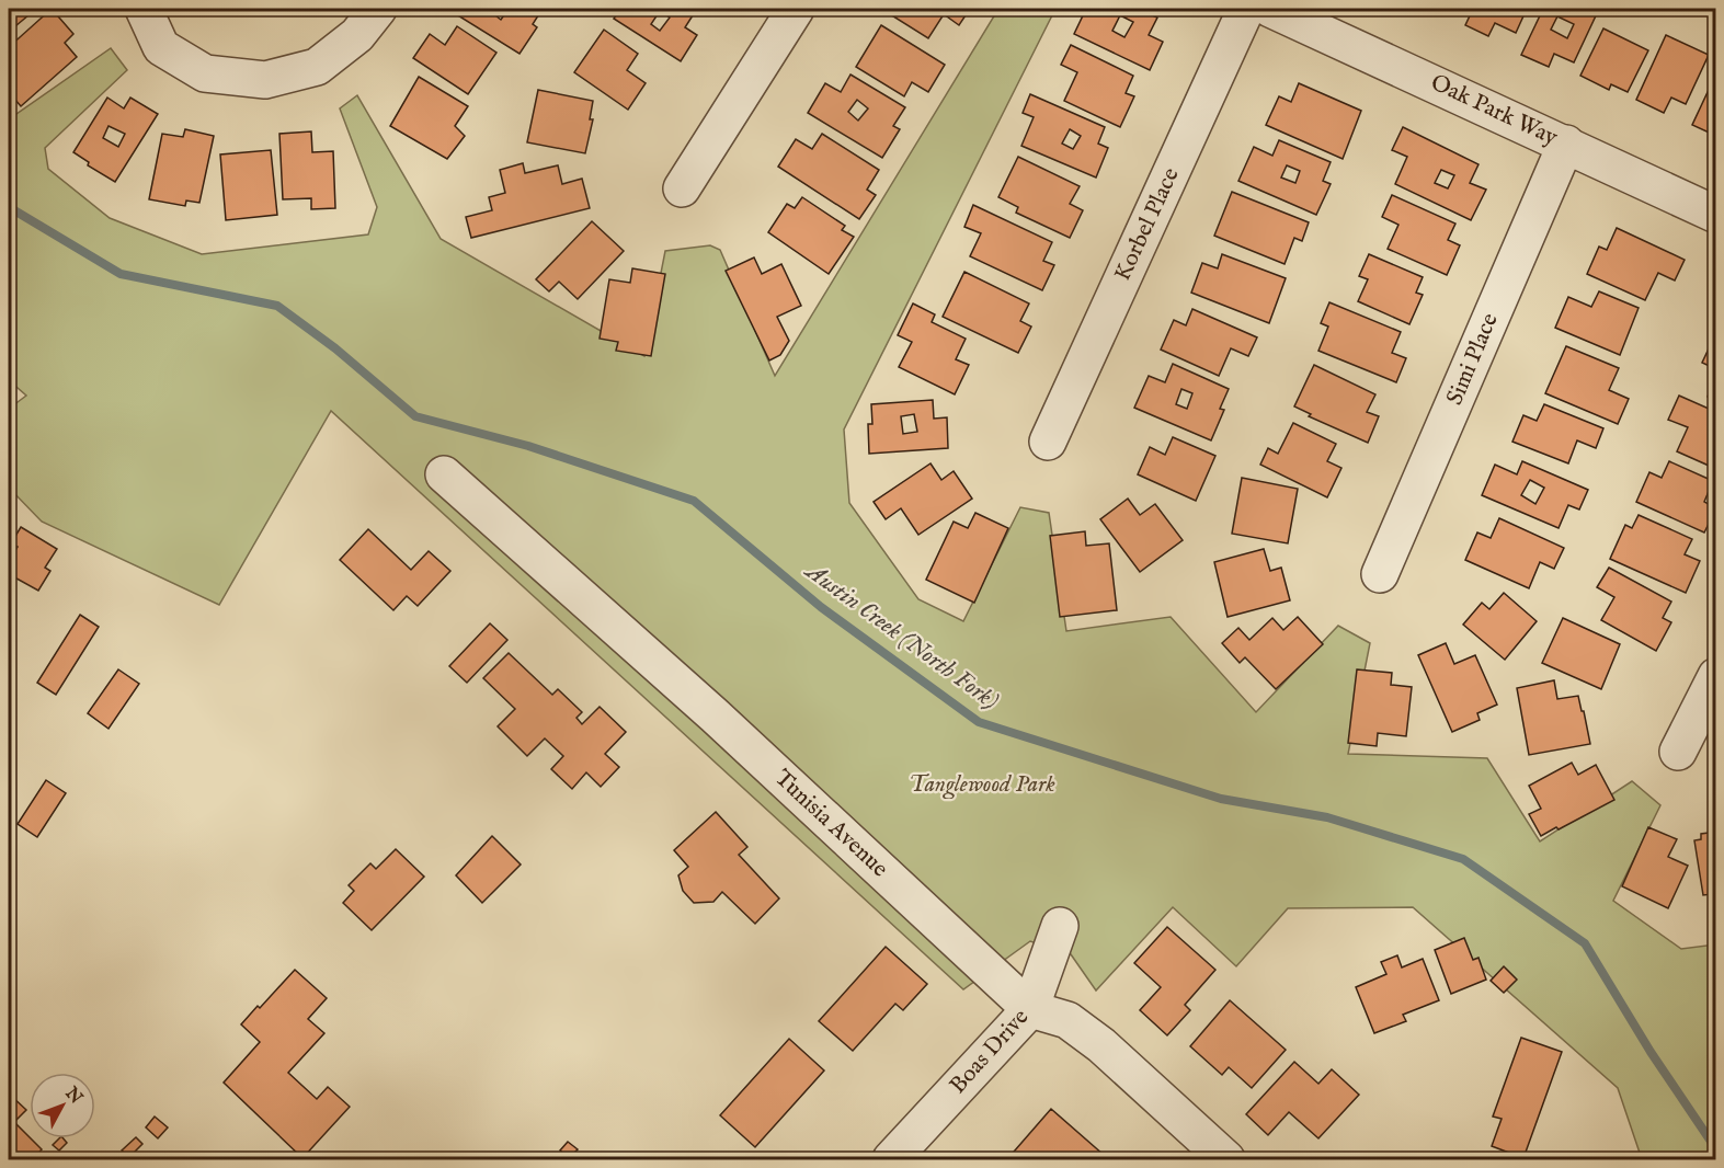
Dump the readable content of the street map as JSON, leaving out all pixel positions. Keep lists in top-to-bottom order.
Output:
{
  "streets": {
    "street": [
      "Oak Park Way",
      "Korbel Place",
      "Simi Place",
      "Tunisia Avenue",
      "Boas Drive"
    ]
  },
  "crossings": [
    ["Oak Park Way", "Simi Place"],
    ["Tunisia Avenue", "Boas Drive"]
  ],
  "water": ["Austin Creek (North Fork)"],
  "parks": ["Tanglewood Park"],
  "north": "top right"
}
